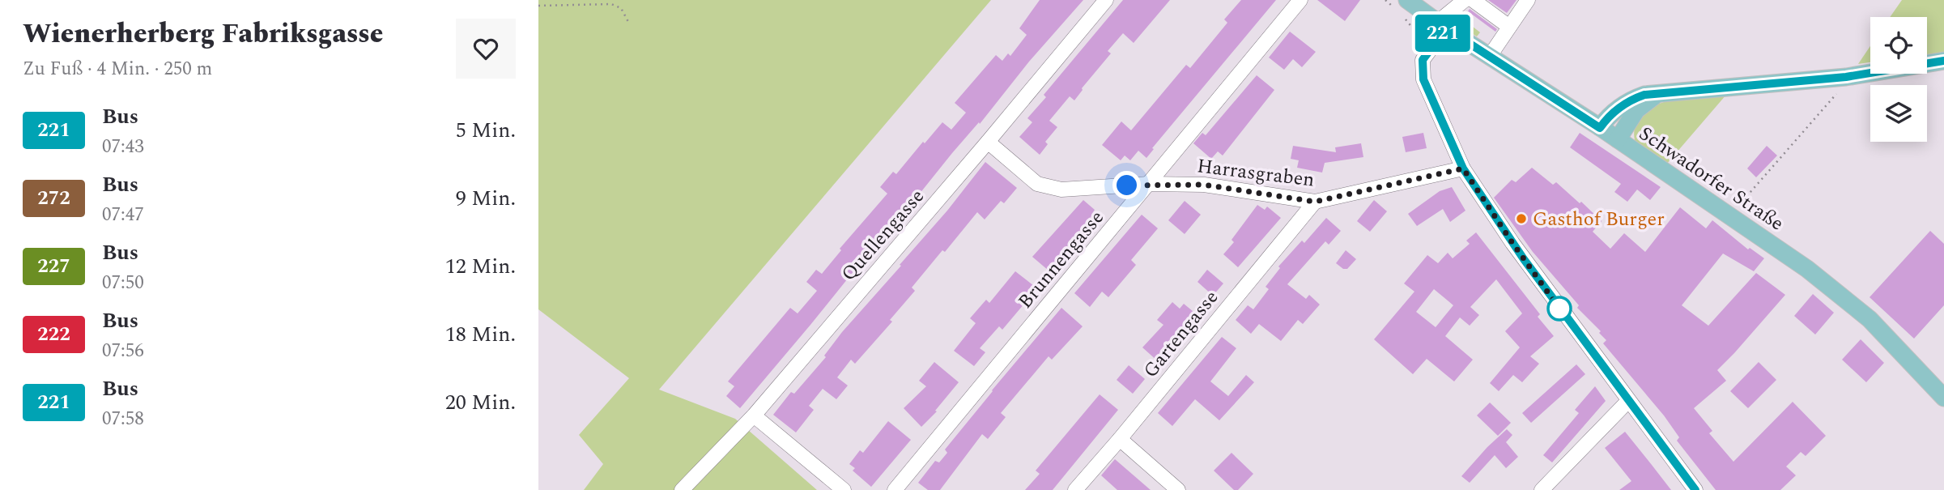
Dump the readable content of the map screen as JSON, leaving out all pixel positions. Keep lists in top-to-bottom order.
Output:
{
  "streets": {
    "main road": ["Schwadorfer Straße"],
    "street": [
      "Harrasgraben",
      "Quellengasse",
      "Brunnengasse",
      "Gartengasse"
    ]
  },
  "crossings": [
    ["Harrasgraben", "Quellengasse"],
    ["Harrasgraben", "Brunnengasse"],
    ["Harrasgraben", "Gartengasse"]
  ],
  "places": ["Gasthof Burger"],
  "lines": ["bus line 221"],
  "page": {
    "heading": ["Wienerherberg Fabriksgasse", "Zu Fuß · 4 Min. · 250 m"],
    "on_map": "221",
    "list": [
      {
        "mark": "221",
        "name": "Bus",
        "note": "07:43",
        "value": "5 Min."
      },
      {
        "mark": "272",
        "name": "Bus",
        "note": "07:47",
        "value": "9 Min."
      },
      {
        "mark": "227",
        "name": "Bus",
        "note": "07:50",
        "value": "12 Min."
      },
      {
        "mark": "222",
        "name": "Bus",
        "note": "07:56",
        "value": "18 Min."
      },
      {
        "mark": "221",
        "name": "Bus",
        "note": "07:58",
        "value": "20 Min."
      }
    ]
  }
}
